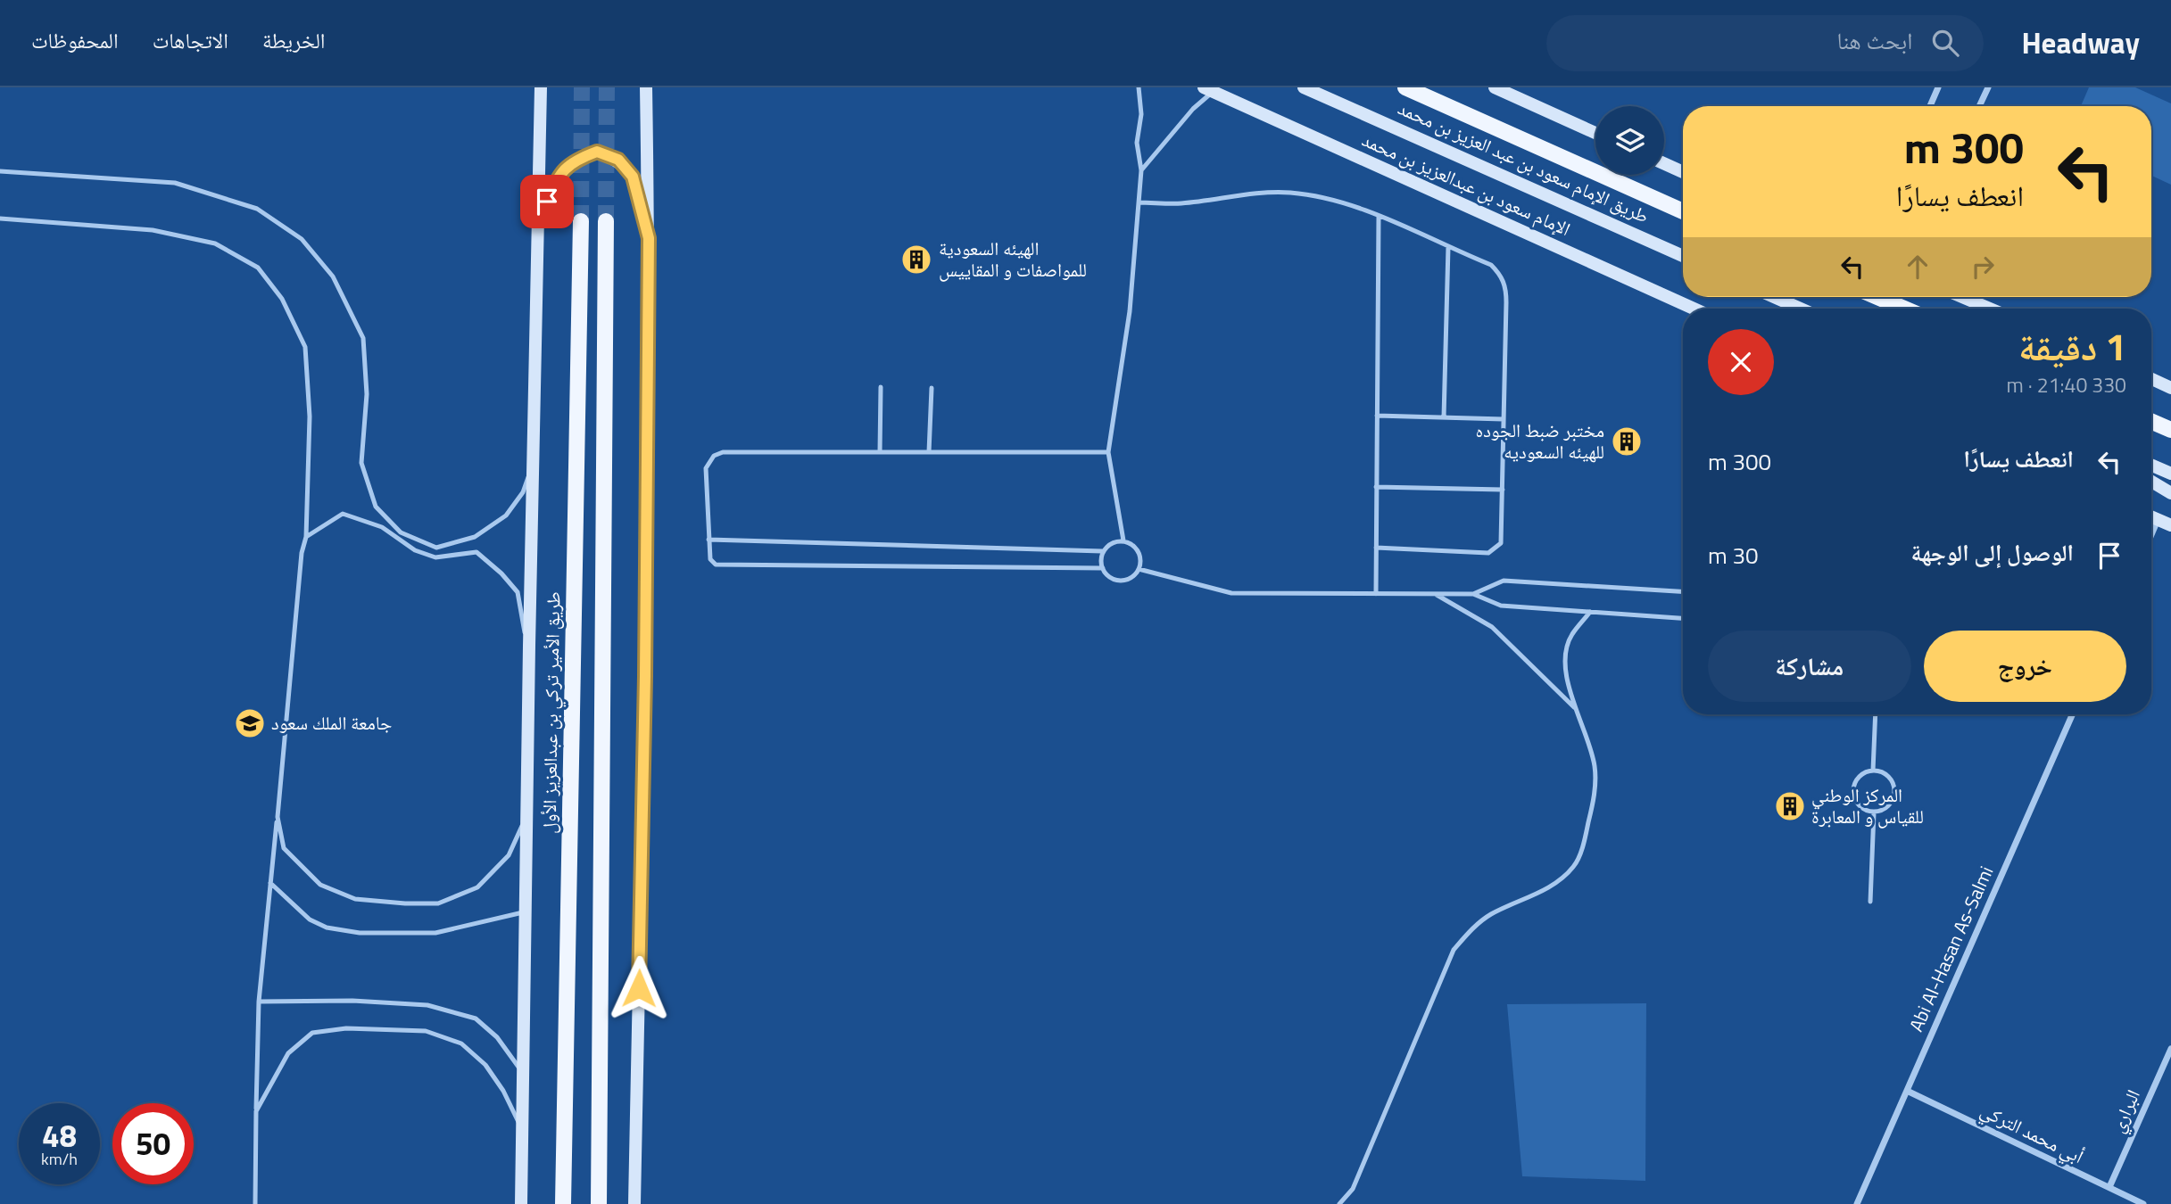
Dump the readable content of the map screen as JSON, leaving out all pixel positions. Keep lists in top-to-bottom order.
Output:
{
  "streets": {
    "main road": ["طريق الإمام سعود بن عبد العزيز بن محمد", "الإمام سعود بن عبدالعزيز بن محمد", "طريق الأمير تركي بن عبدالعزيز الأول"],
    "street": ["Abi Al-Hasan As-Salmi", "البراري", "أبي محمد التركي"]
  },
  "crossings": [
    ["Abi Al-Hasan As-Salmi", "أبي محمد التركي"],
    ["البراري", "أبي محمد التركي"]
  ],
  "places": {
    "building": ["الهيئه السعودية للمواصفات و المقاييس", "مختبر ضبط الجوده للهيئه السعوديه", "المركز الوطني للقياس و المعابرة"],
    "school or university": ["جامعة الملك سعود"]
  },
  "page": {
    "header": "Headway",
    "search": "ابحث هنا",
    "nav": ["الخريطة", "الاتجاهات", "المحفوظات"],
    "turn": ["300 m", "انعطف يسارًا"],
    "heading": ["1 دقيقة", "330 m · 21:40"],
    "list": [
      {
        "name": "انعطف يسارًا",
        "value": "300 m"
      },
      {
        "name": "الوصول إلى الوجهة",
        "value": "30 m"
      }
    ],
    "buttons": ["خروج", "مشاركة"],
    "speed": "48 km/h",
    "limit": "50"
  }
}
